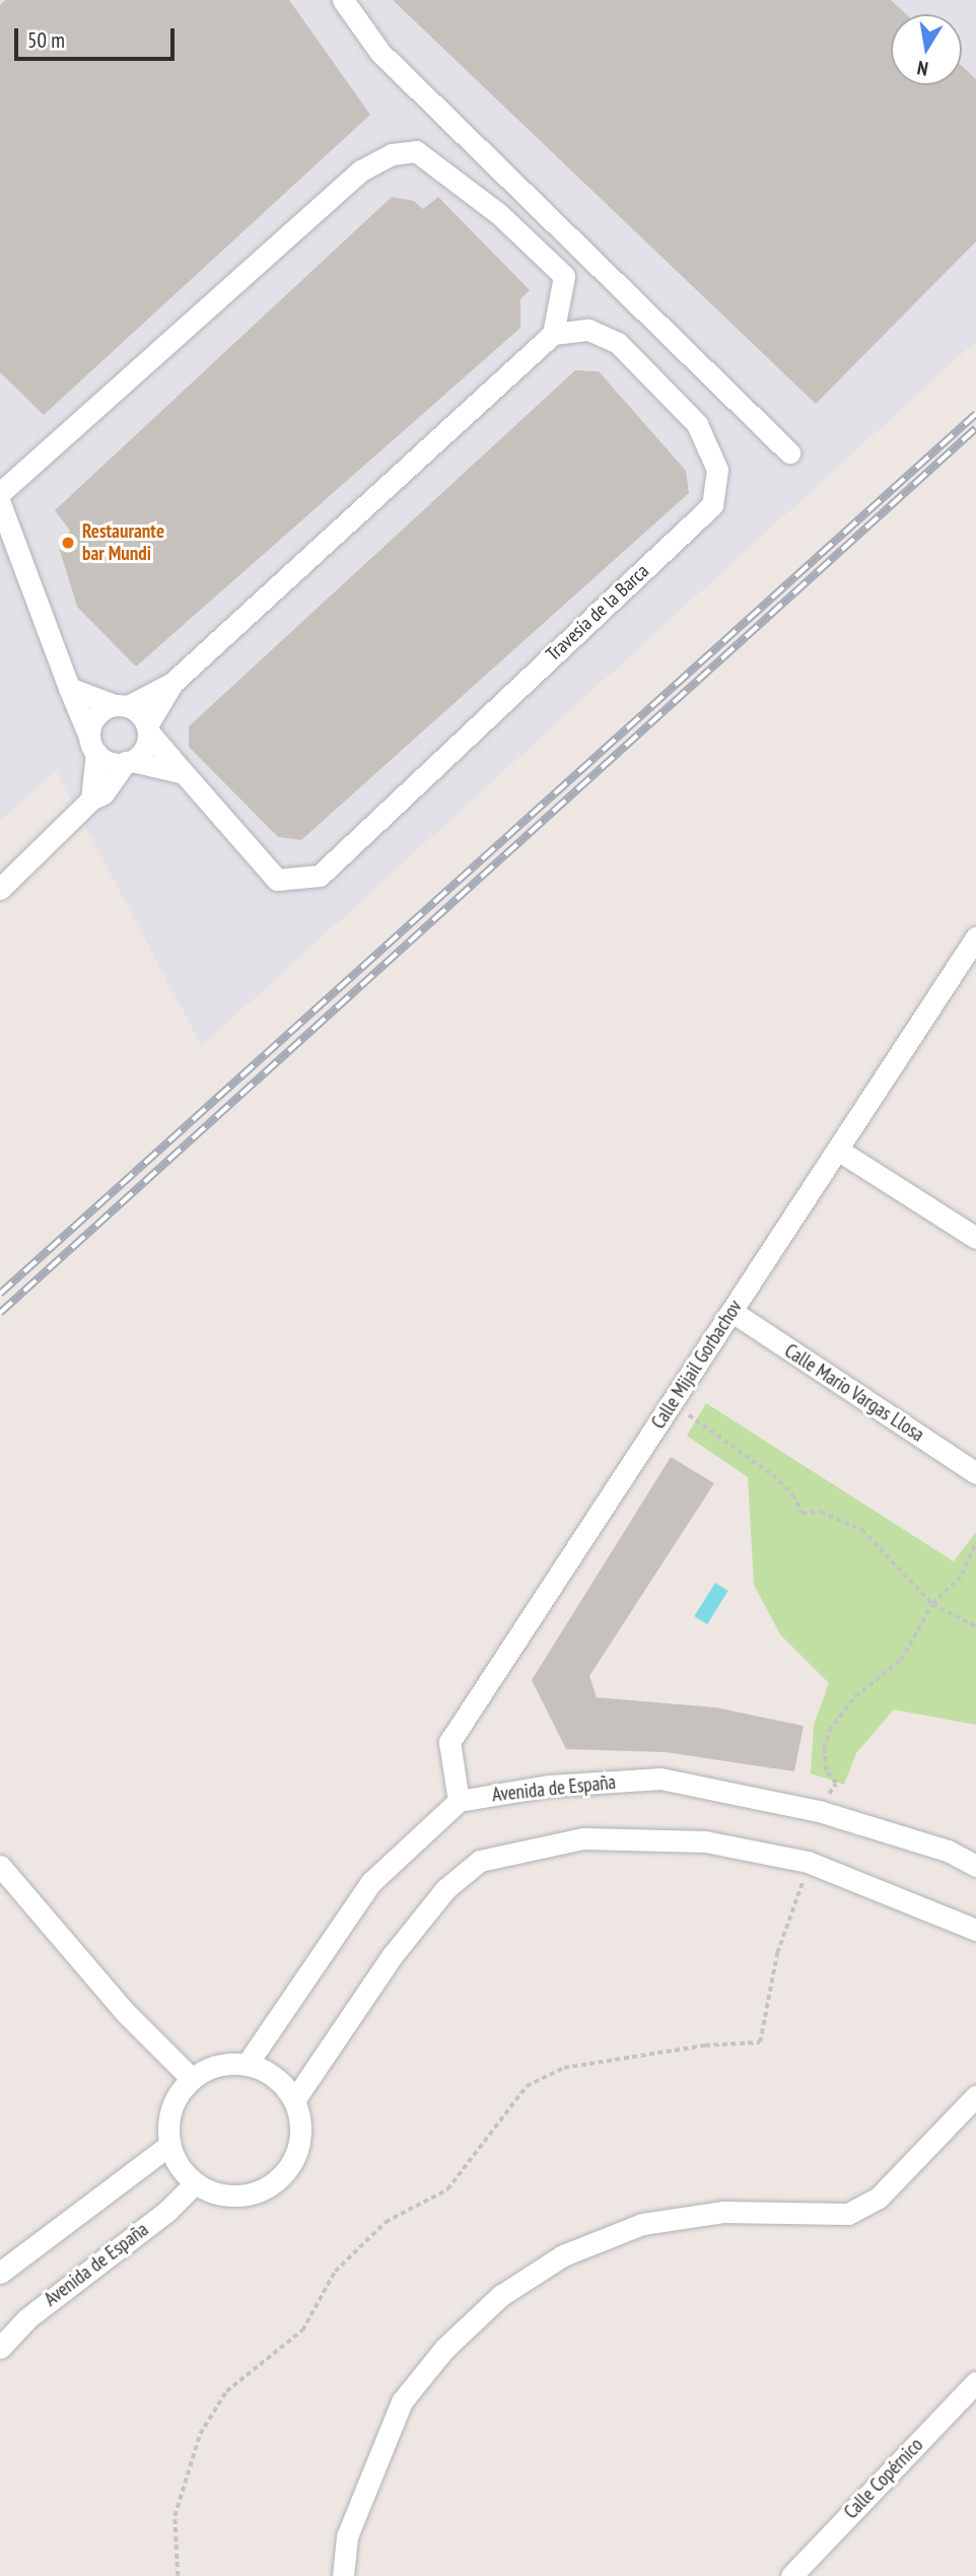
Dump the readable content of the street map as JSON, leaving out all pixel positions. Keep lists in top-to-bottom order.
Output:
{
  "streets": {
    "street": [
      "Travesía de la Barca",
      "Calle Mijail Gorbachov",
      "Calle Mario Vargas Llosa",
      "Avenida de España",
      "Calle Copérnico"
    ]
  },
  "crossings": [
    ["Calle Mijail Gorbachov", "Calle Mario Vargas Llosa"],
    ["Calle Mijail Gorbachov", "Avenida de España"]
  ],
  "places": ["Restaurante bar Mundi"],
  "scale_bar": "50 m",
  "north": "bottom"
}
